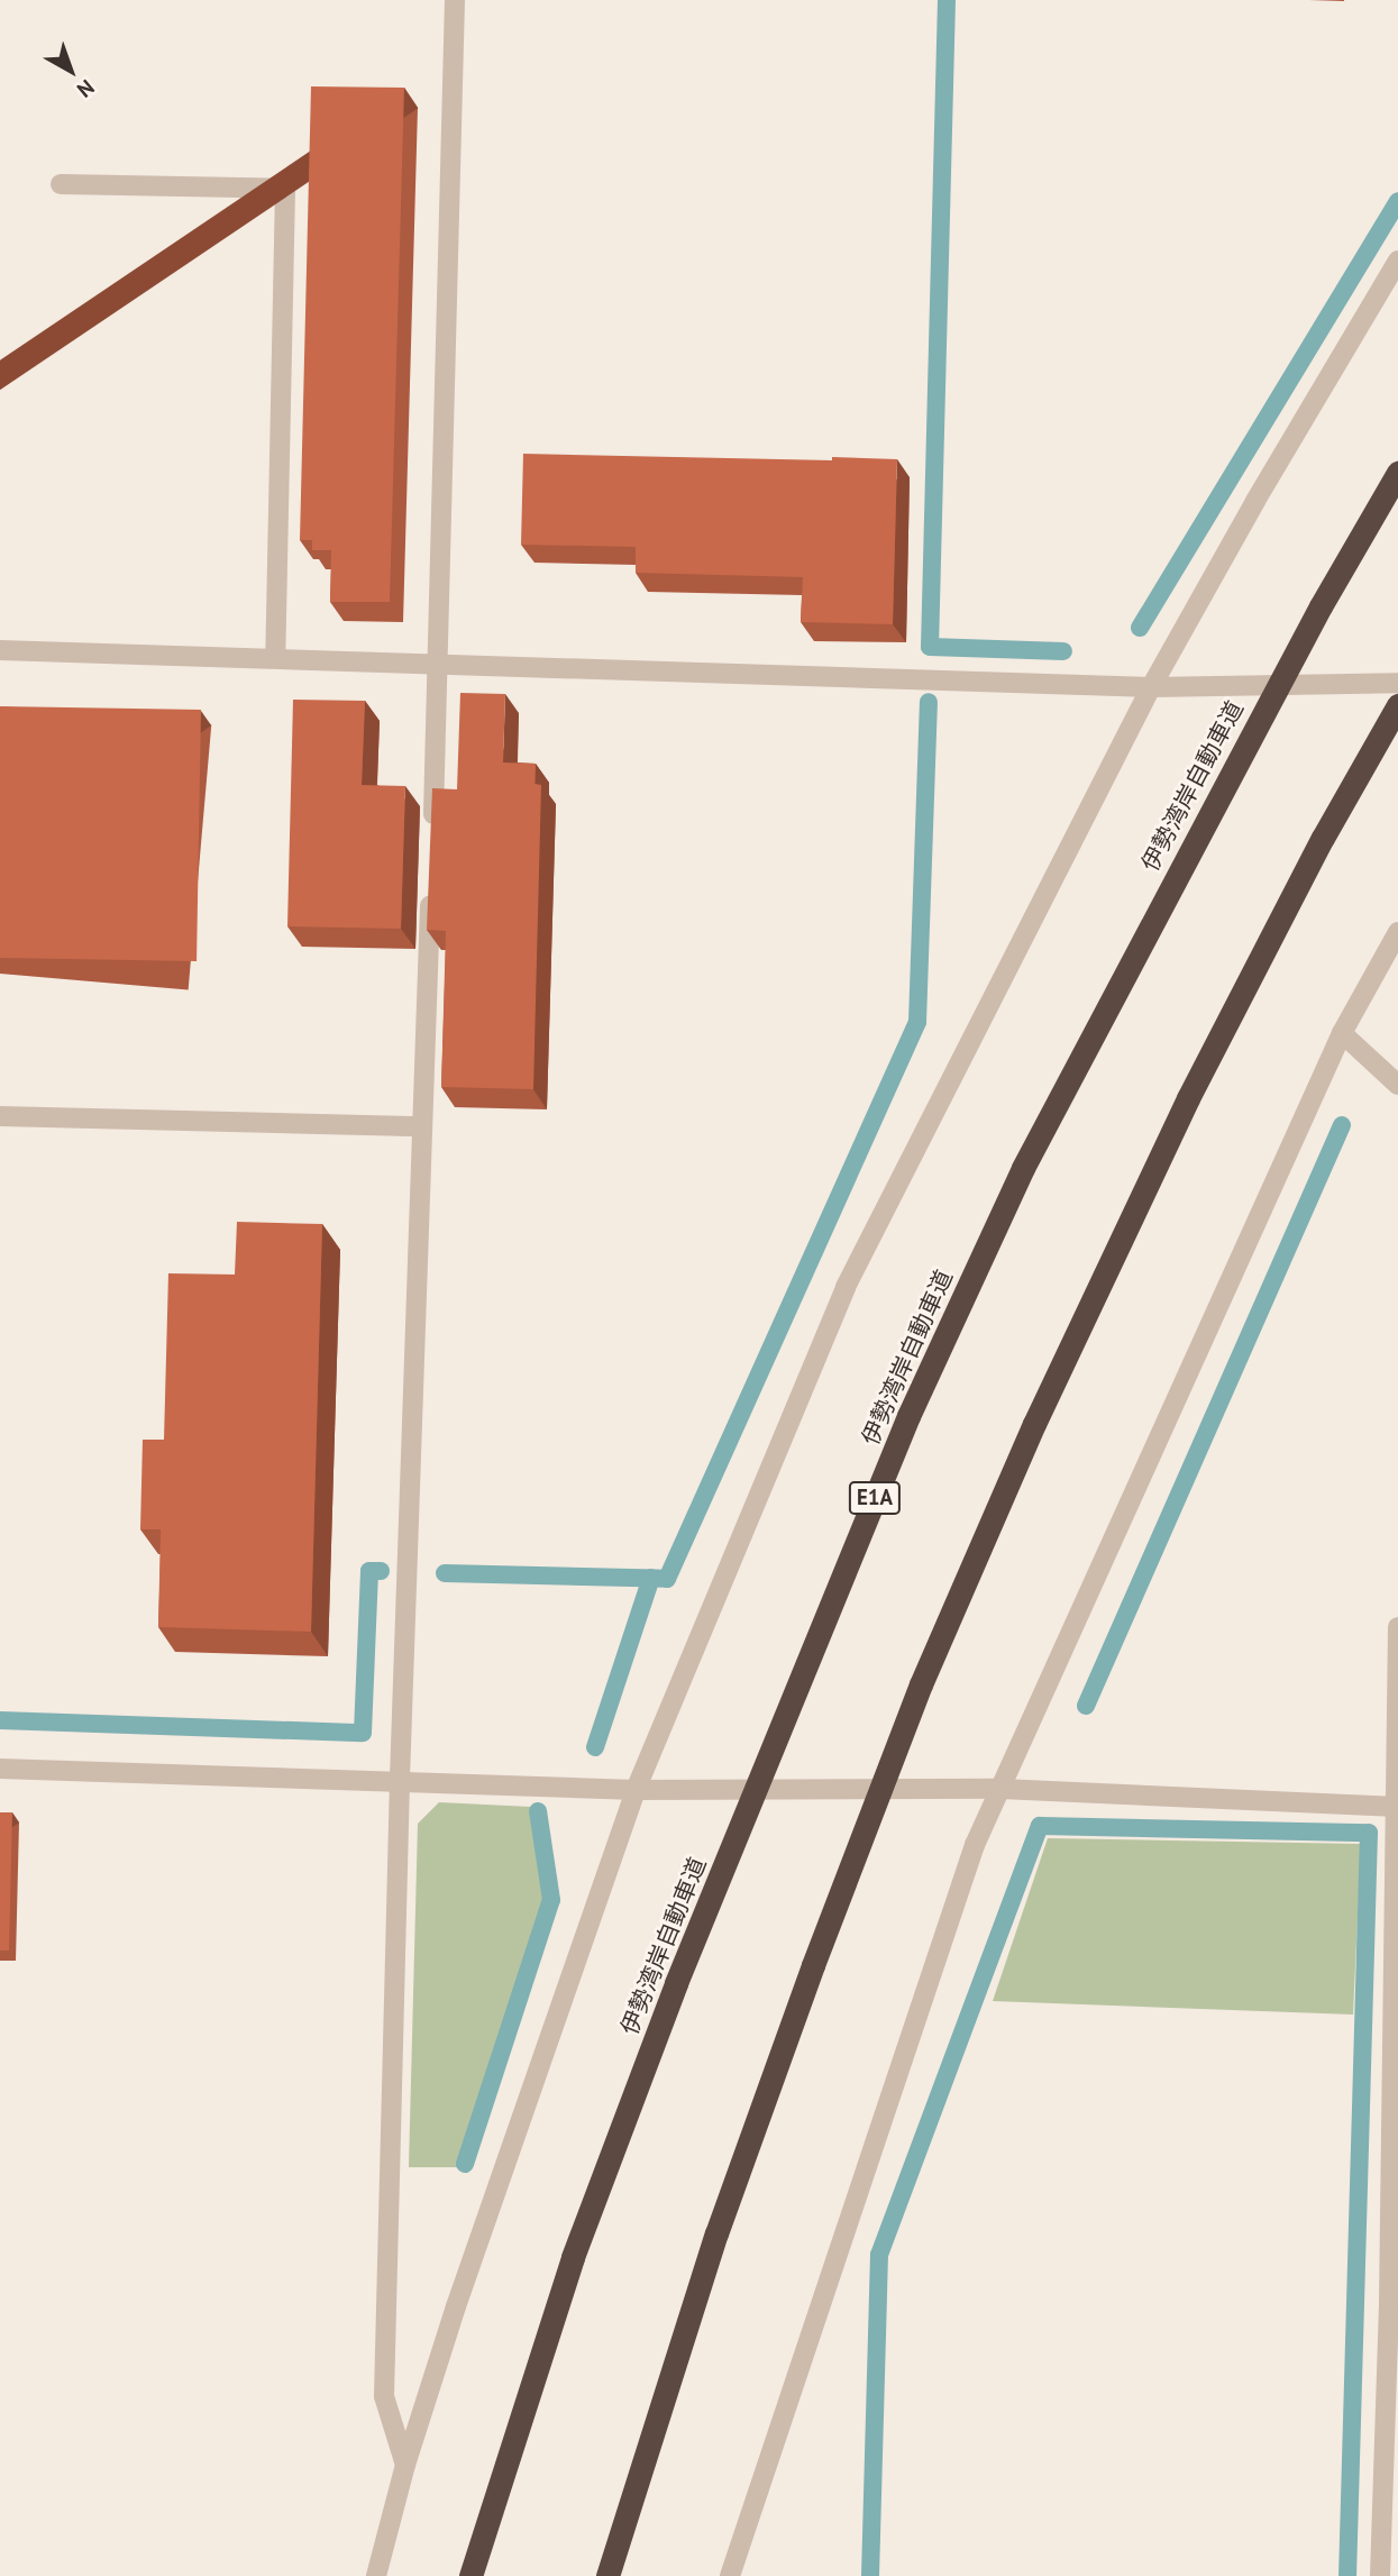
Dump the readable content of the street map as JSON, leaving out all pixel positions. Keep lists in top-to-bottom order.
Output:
{
  "streets": {
    "highway": ["伊勢湾岸自動車道", "E1A"]
  },
  "north": "bottom right"
}
